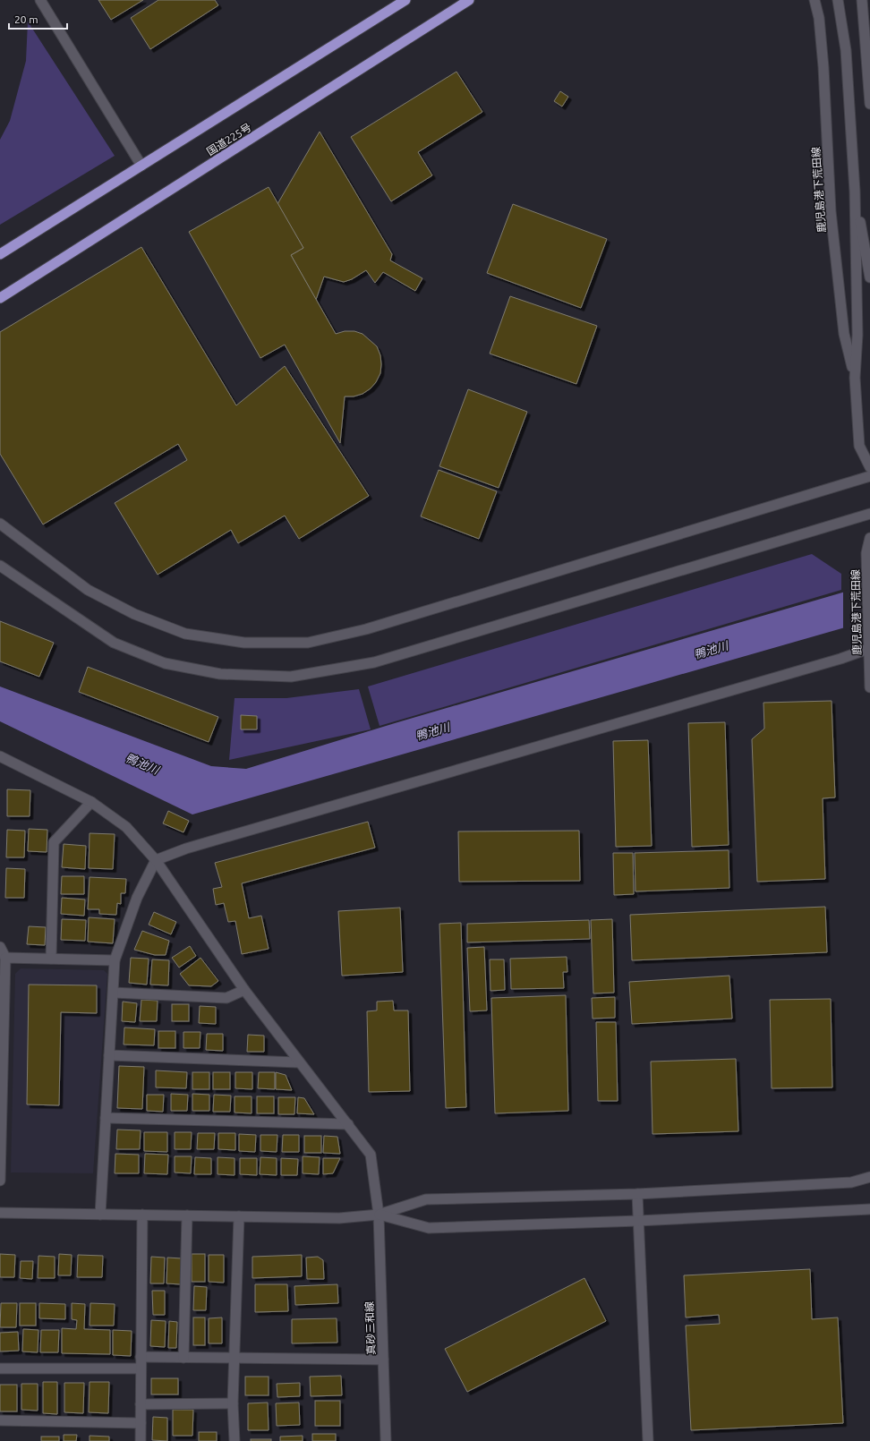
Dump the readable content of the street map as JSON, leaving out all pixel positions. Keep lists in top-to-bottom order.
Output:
{
  "streets": {
    "highway": ["国道225号"],
    "street": ["鹿児島港下荒田線", "真砂三和線"]
  },
  "water": ["鴨池川"],
  "scale_bar": "20 m"
}
